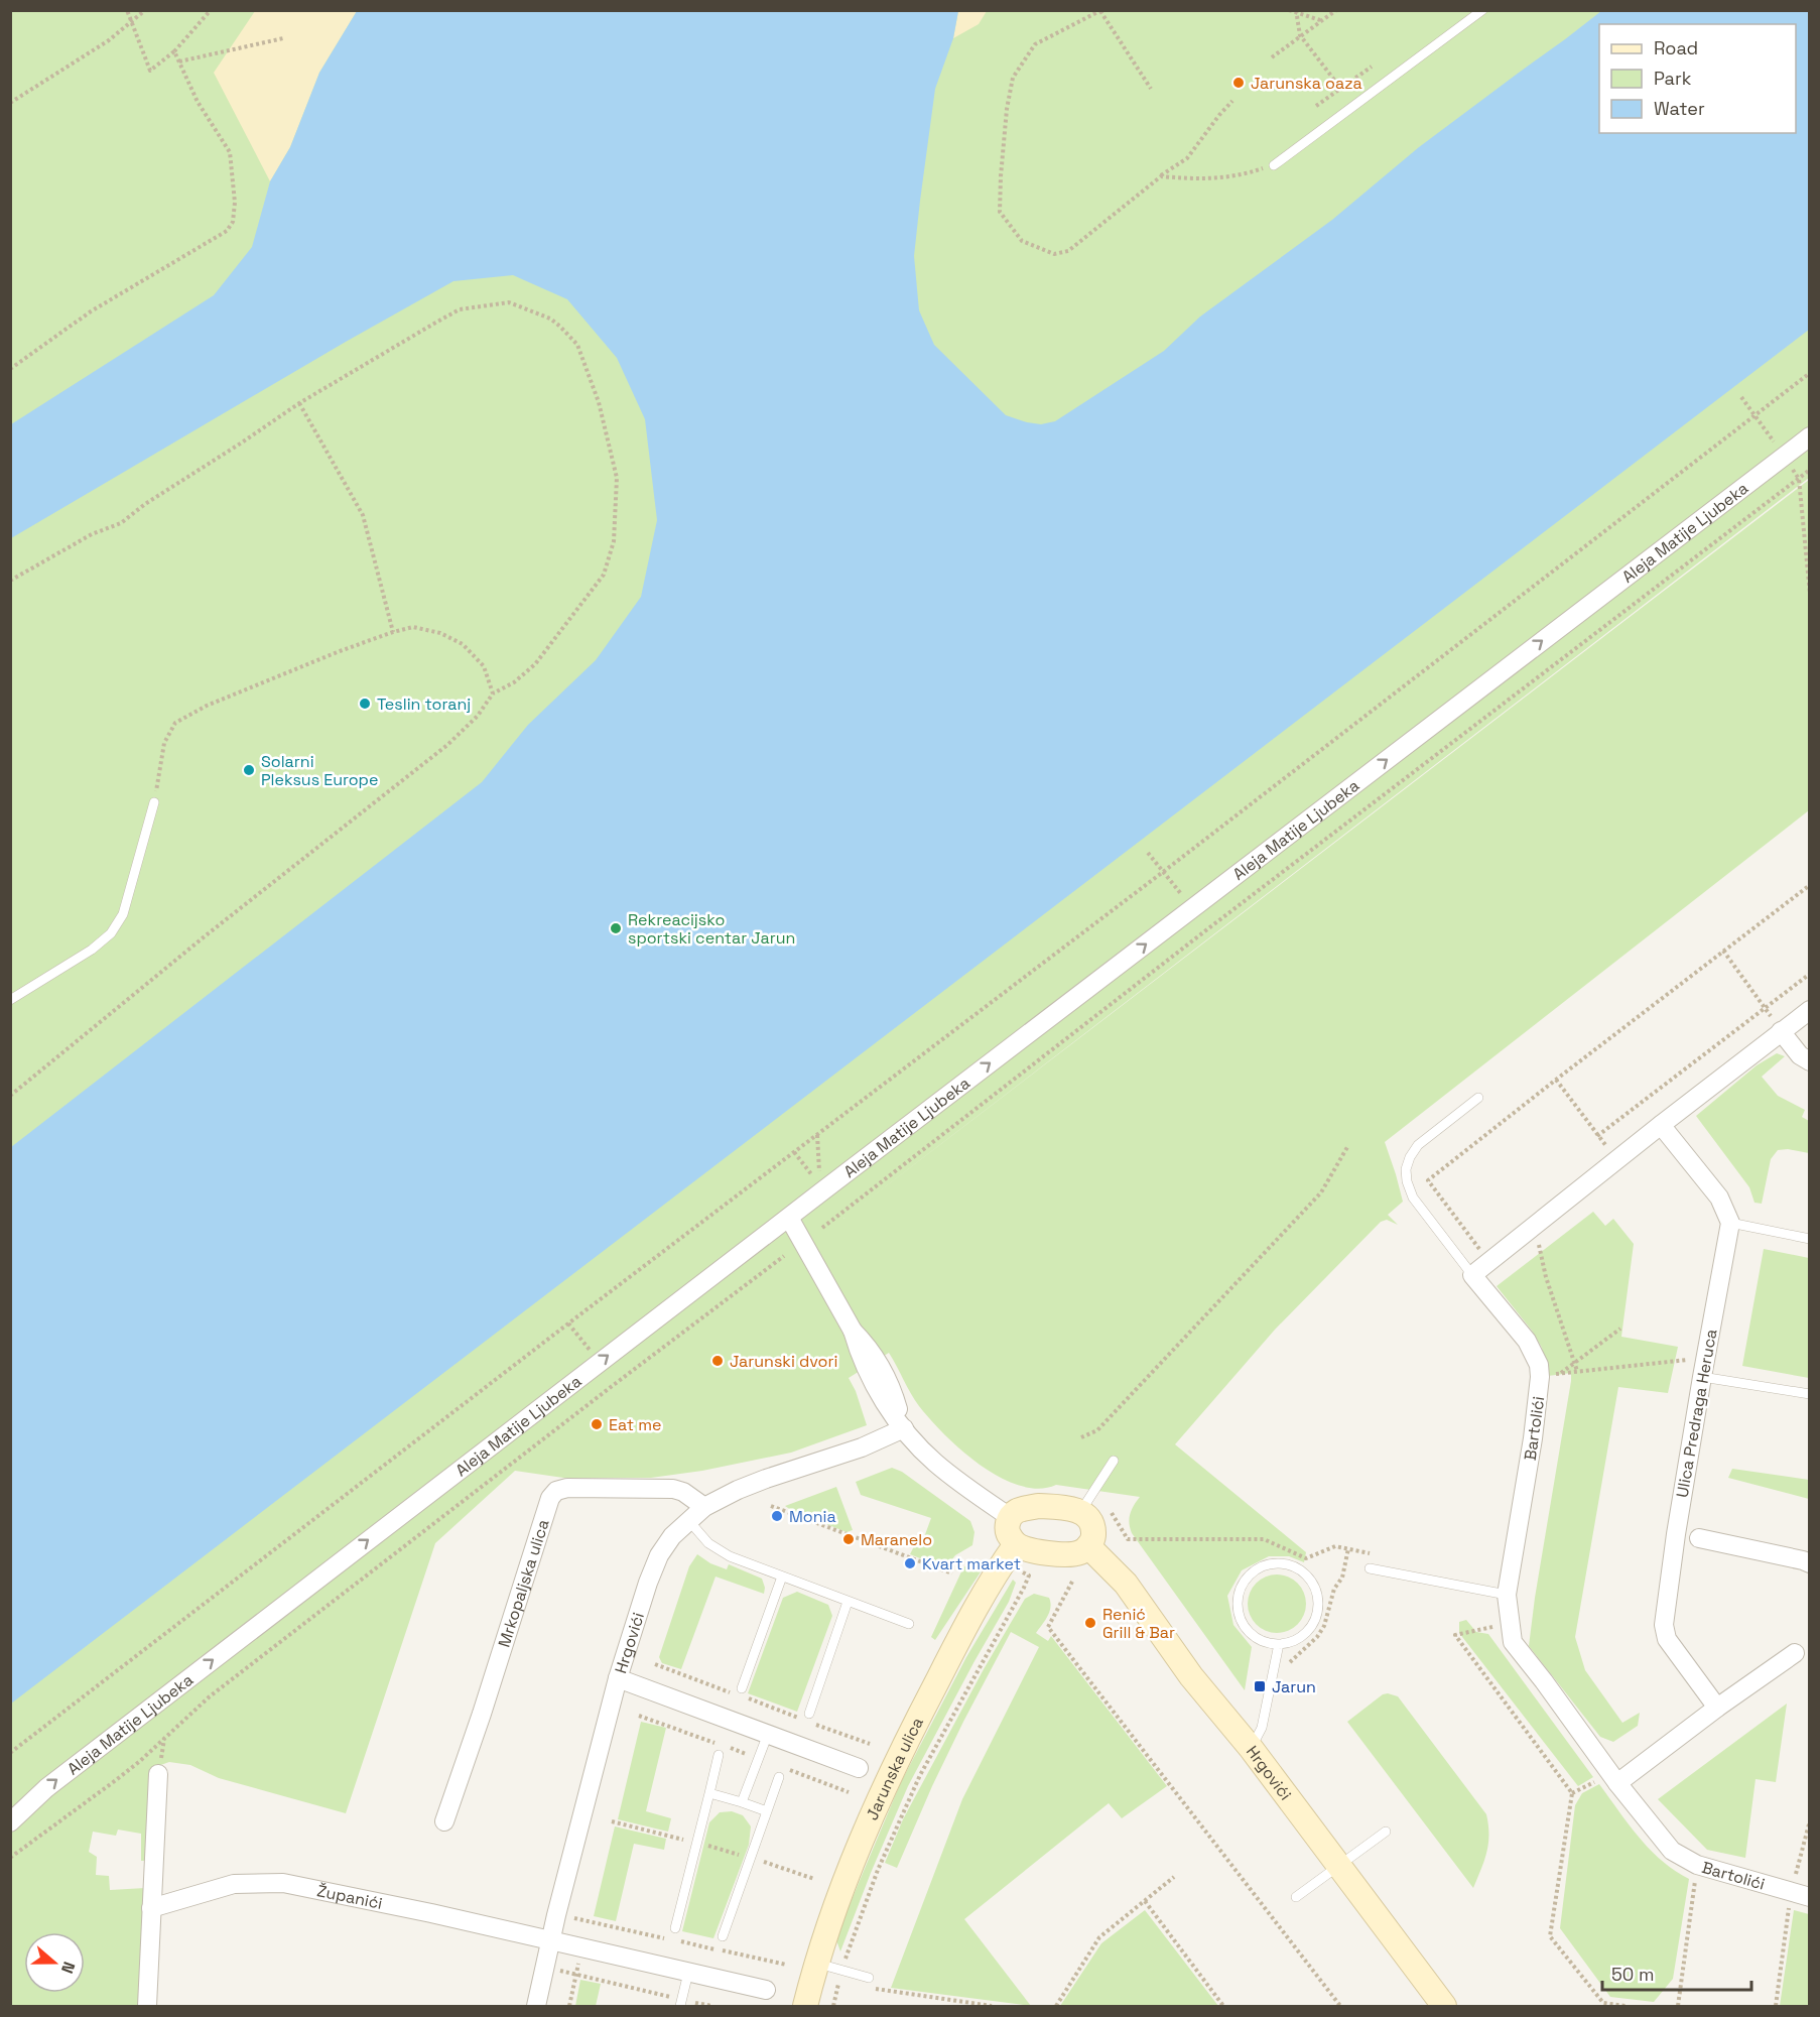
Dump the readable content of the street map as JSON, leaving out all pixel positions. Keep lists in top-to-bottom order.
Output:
{
  "streets": {
    "street": [
      "Aleja Matije Ljubeka",
      "Ulica Predraga Heruca",
      "Bartolići",
      "Mrkopaljska ulica",
      "Hrgovići",
      "Jarunska ulica",
      "Županići"
    ]
  },
  "crossings": [
    ["Mrkopaljska ulica", "Hrgovići"],
    ["Hrgovići", "Jarunska ulica"],
    ["Hrgovići", "Županići"]
  ],
  "one_way": ["Aleja Matije Ljubeka"],
  "places": {
    "other": [
      "Jarunska oaza",
      "Teslin toranj",
      "Solarni Pleksus Europe",
      "Rekreacijsko sportski centar Jarun",
      "Jarunski dvori",
      "Eat me",
      "Monia",
      "Maranelo",
      "Kvart market",
      "Renić Grill & Bar"
    ],
    "transit": ["Jarun"]
  },
  "legend": ["Road", "Park", "Water"],
  "scale_bar": "50 m",
  "north": "right"
}
